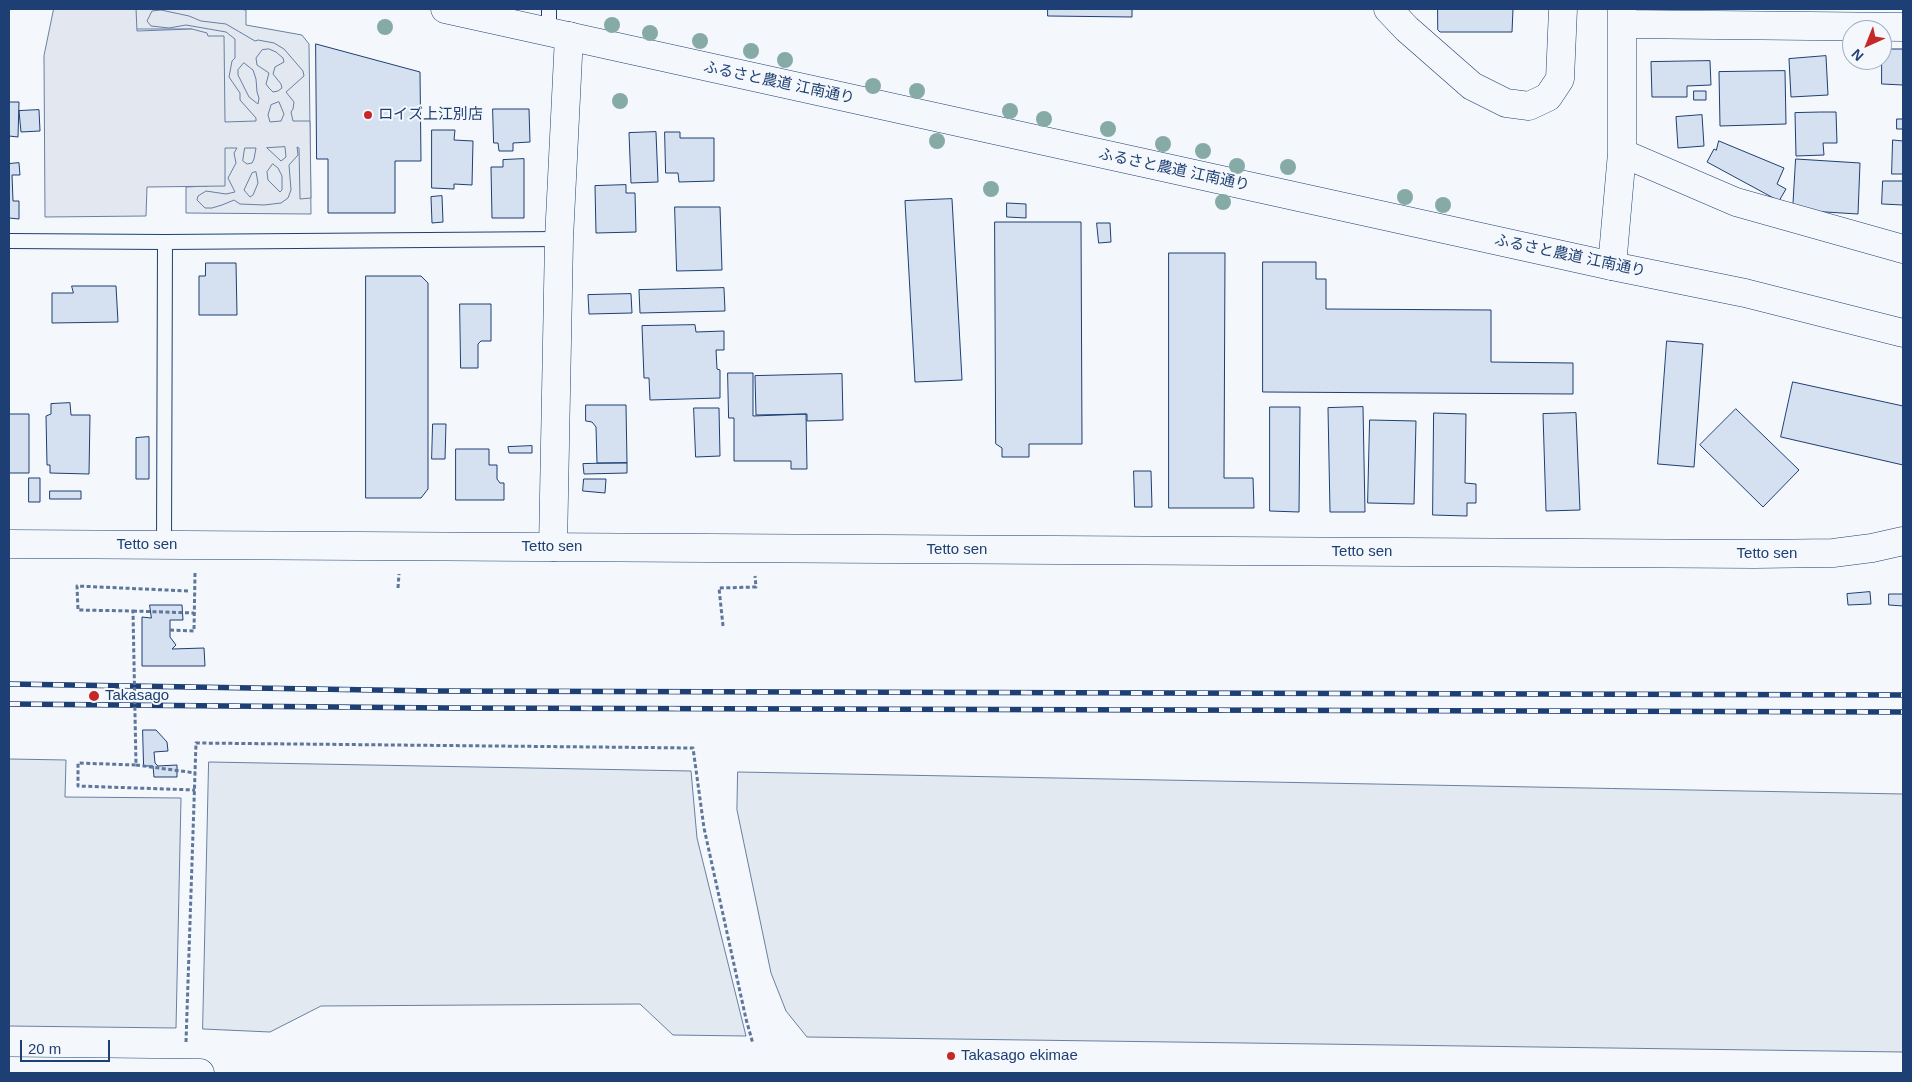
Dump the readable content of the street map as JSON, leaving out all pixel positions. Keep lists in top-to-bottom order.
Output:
{
  "streets": {
    "street": ["ふるさと農道 江南通り", "Tetto sen"]
  },
  "places": ["ロイズ上江別店", "Takasago", "Takasago ekimae"],
  "scale_bar": "20 m",
  "north": "bottom left"
}
